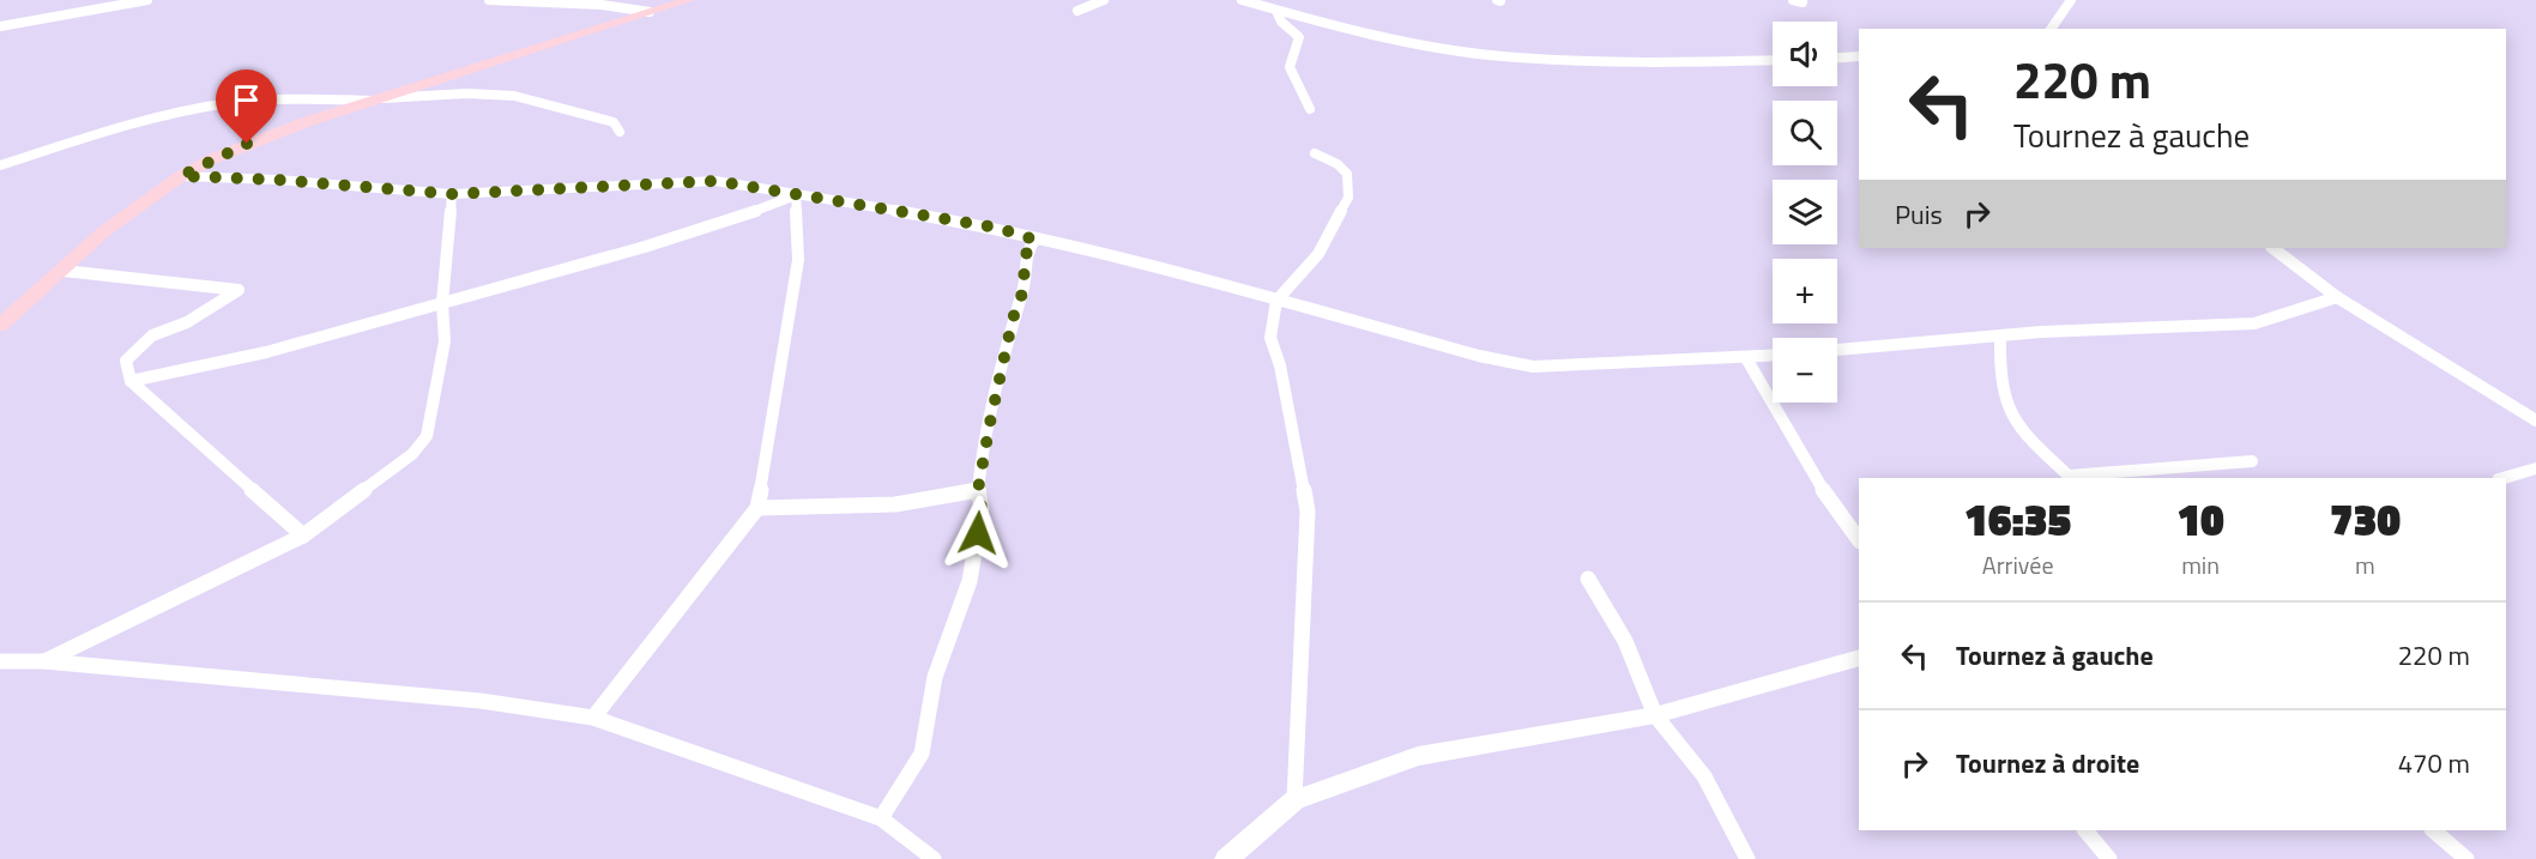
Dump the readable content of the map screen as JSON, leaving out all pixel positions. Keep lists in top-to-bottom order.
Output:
{
  "page": {
    "map_buttons": ["+", "−"],
    "turn": ["220 m", "Tournez à gauche"],
    "then": "Puis",
    "eta": [
      "16:35",
      "Arrivée",
      "10",
      "min",
      "730",
      "m"
    ],
    "list": [
      {
        "name": "Tournez à gauche",
        "value": "220 m"
      },
      {
        "name": "Tournez à droite",
        "value": "470 m"
      }
    ]
  }
}
